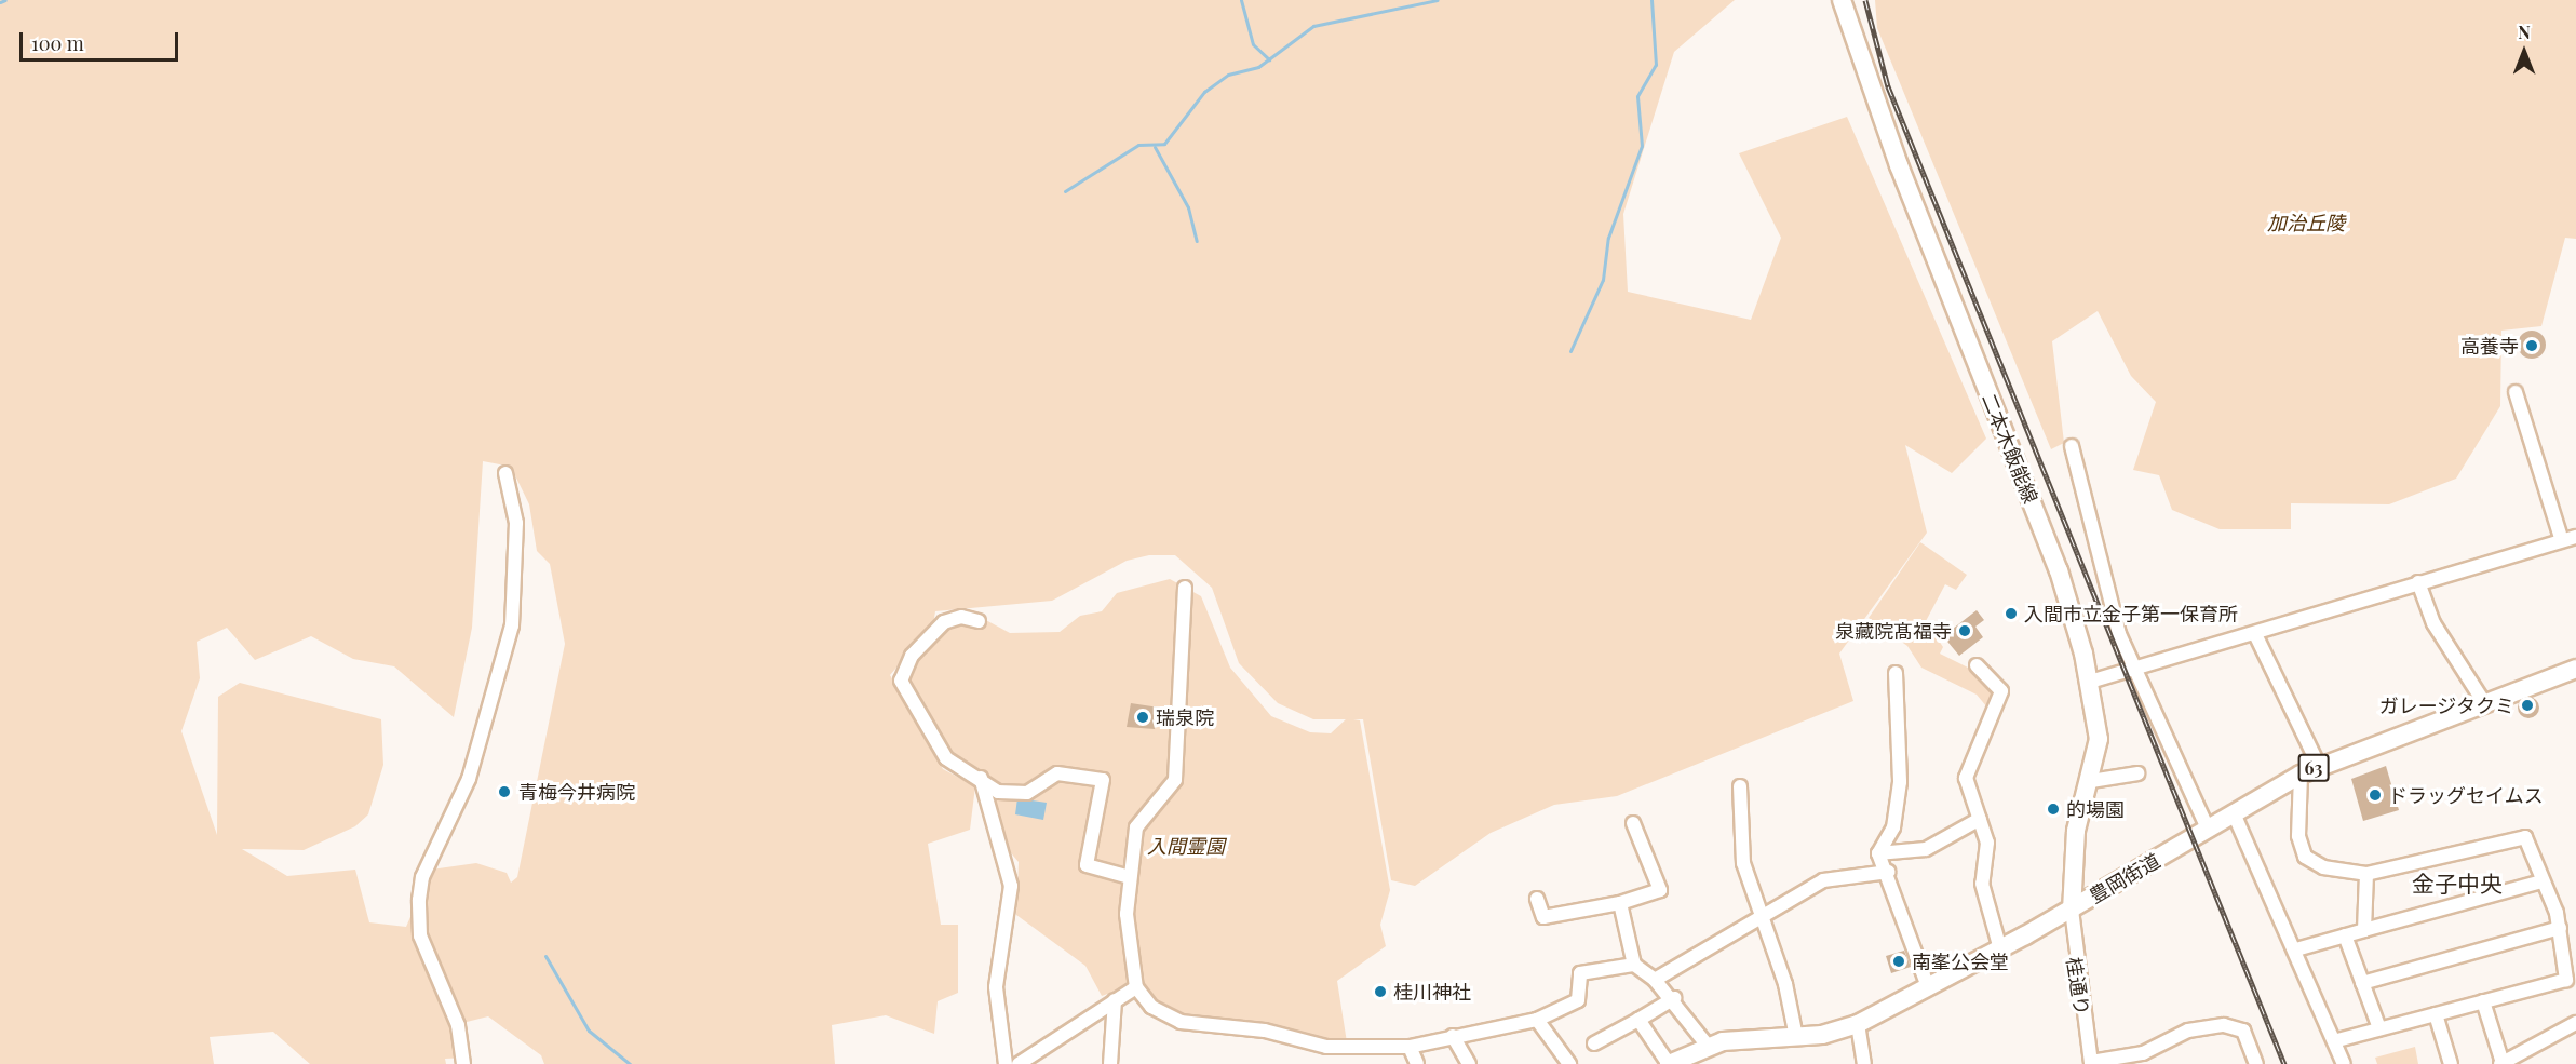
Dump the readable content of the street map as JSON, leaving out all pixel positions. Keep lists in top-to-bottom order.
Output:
{
  "streets": {
    "main road": ["二本木飯能線", "63", "豊岡街道"],
    "street": ["桂通り"]
  },
  "crossings": [
    ["二本木飯能線", "豊岡街道"],
    ["二本木飯能線", "桂通り"],
    ["豊岡街道", "桂通り"]
  ],
  "districts": ["金子中央"],
  "parks": ["加治丘陵", "入間霊園"],
  "places": [
    "高養寺",
    "入間市立金子第一保育所",
    "泉藏院髙福寺",
    "ガレージタクミ",
    "瑞泉院",
    "青梅今井病院",
    "ドラッグセイムス",
    "的場園",
    "南峯公会堂",
    "桂川神社"
  ],
  "scale_bar": "100 m",
  "north": "top"
}
